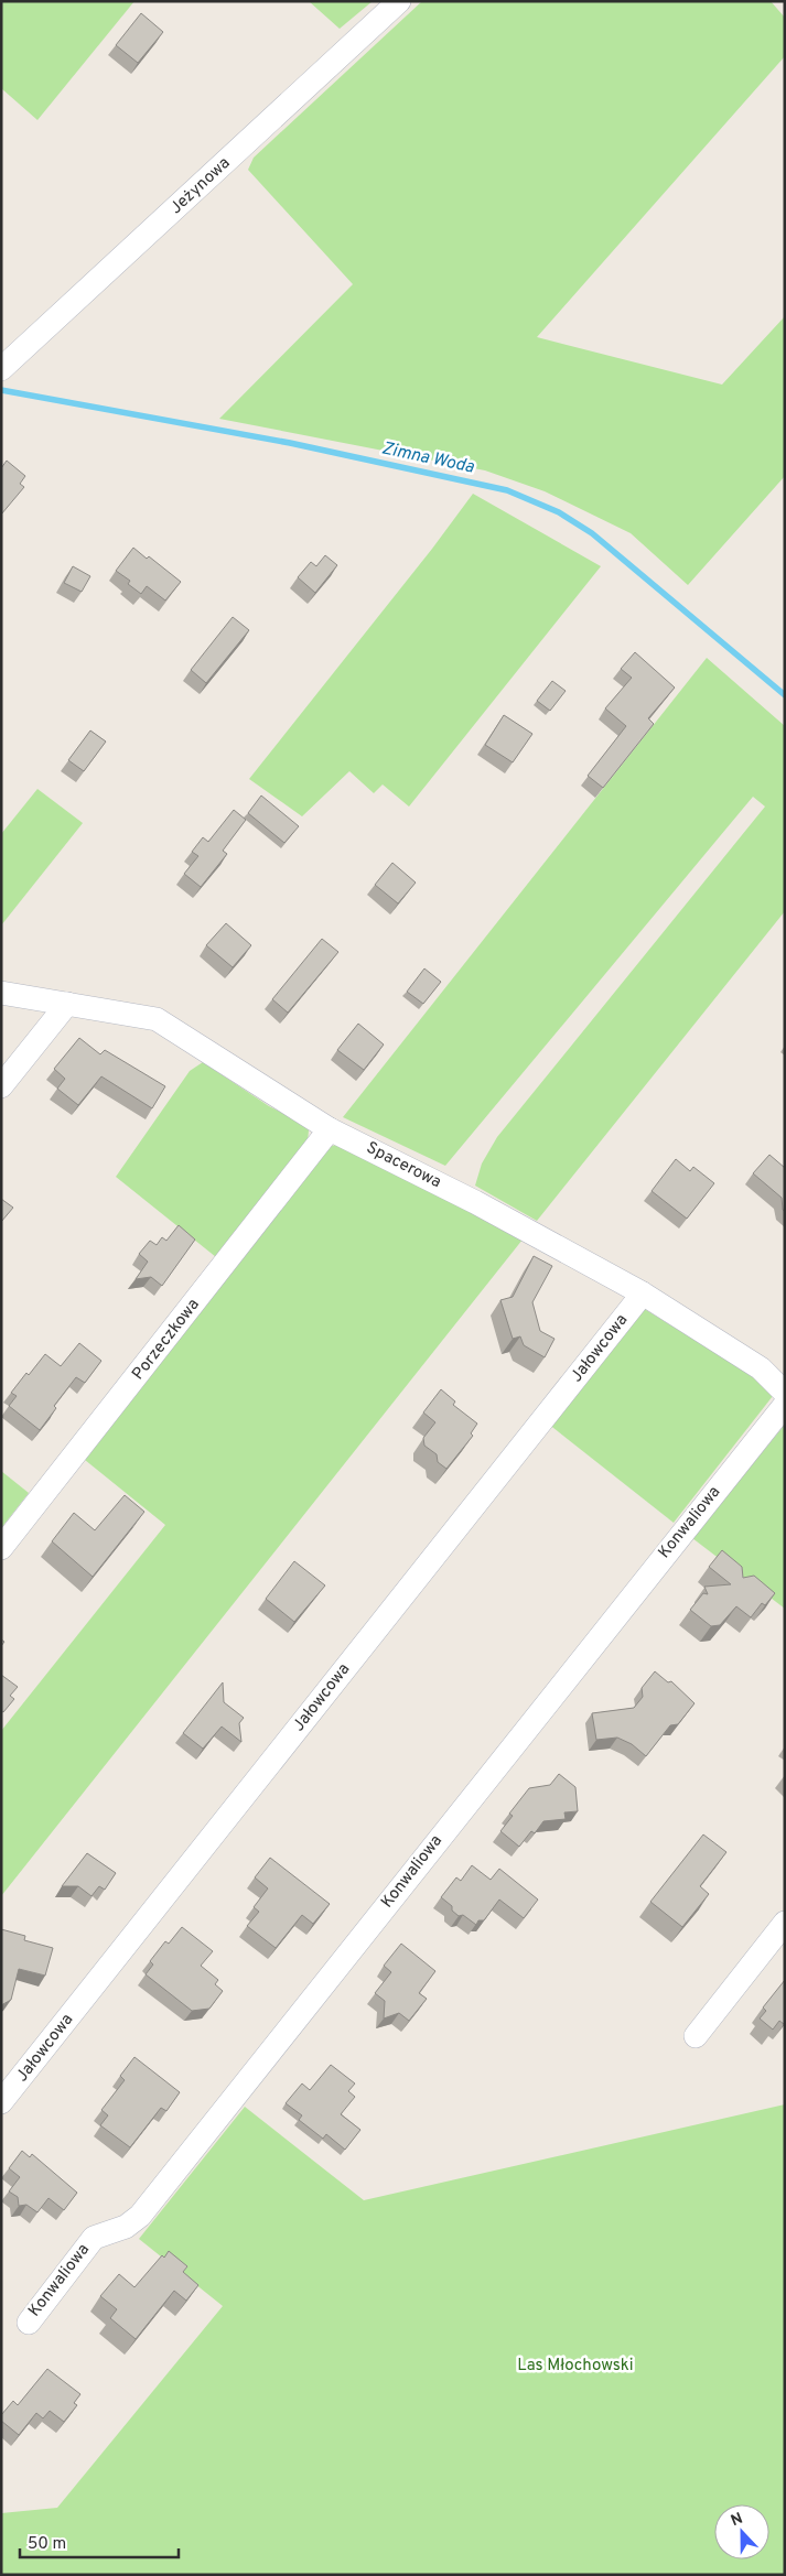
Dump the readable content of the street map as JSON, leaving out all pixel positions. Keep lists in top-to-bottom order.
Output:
{
  "streets": {
    "street": [
      "Jeżynowa",
      "Spacerowa",
      "Porzeczkowa",
      "Jałowcowa",
      "Konwaliowa"
    ]
  },
  "crossings": [
    ["Spacerowa", "Porzeczkowa"],
    ["Spacerowa", "Jałowcowa"]
  ],
  "water": ["Zimna Woda"],
  "parks": ["Las Młochowski"],
  "scale_bar": "50 m",
  "north": "top"
}
